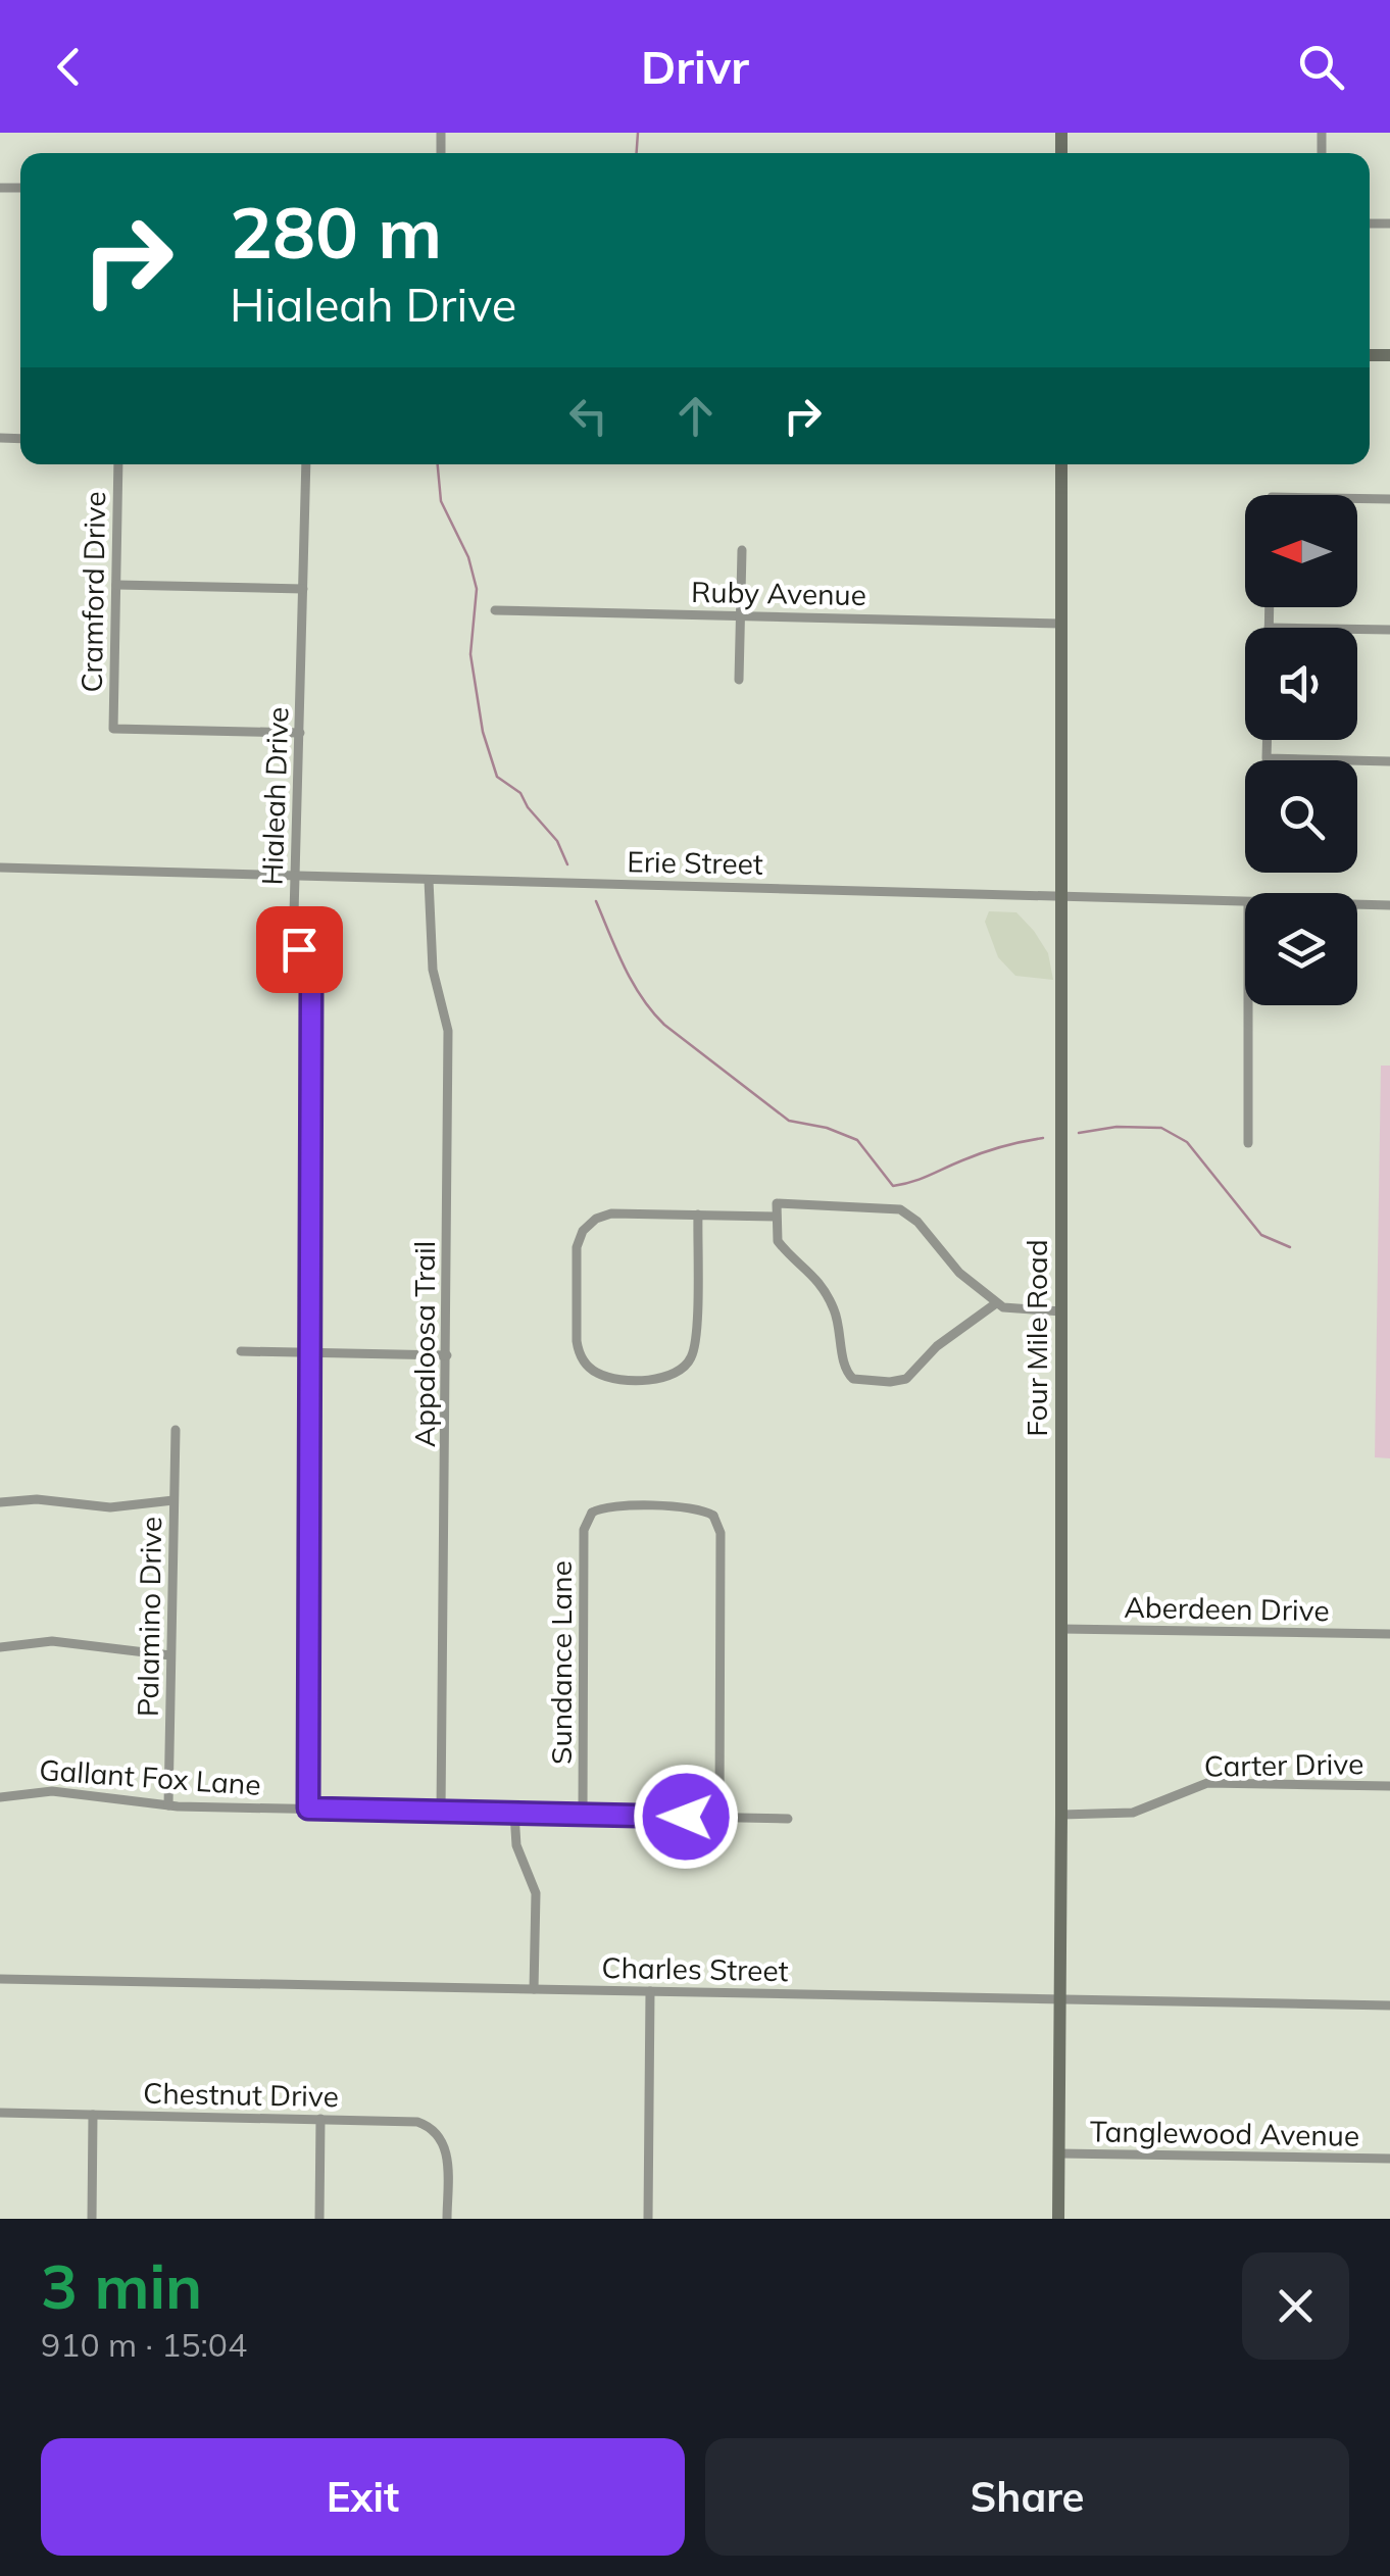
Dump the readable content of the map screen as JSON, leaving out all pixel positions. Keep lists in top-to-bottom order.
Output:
{
  "streets": {
    "main road": ["Four Mile Road"],
    "street": [
      "Cramford Drive",
      "Ruby Avenue",
      "Hialeah Drive",
      "Erie Street",
      "Appaloosa Trail",
      "Aberdeen Drive",
      "Palamino Drive",
      "Sundance Lane",
      "Carter Drive",
      "Gallant Fox Lane",
      "Charles Street",
      "Chestnut Drive",
      "Tanglewood Avenue"
    ]
  },
  "crossings": [
    ["Cramford Drive", "Hialeah Drive"],
    ["Ruby Avenue", "Four Mile Road"],
    ["Hialeah Drive", "Erie Street"],
    ["Hialeah Drive", "Gallant Fox Lane"],
    ["Erie Street", "Four Mile Road"],
    ["Erie Street", "Appaloosa Trail"],
    ["Four Mile Road", "Aberdeen Drive"],
    ["Four Mile Road", "Carter Drive"],
    ["Four Mile Road", "Charles Street"],
    ["Four Mile Road", "Tanglewood Avenue"],
    ["Appaloosa Trail", "Gallant Fox Lane"],
    ["Palamino Drive", "Gallant Fox Lane"],
    ["Sundance Lane", "Gallant Fox Lane"]
  ],
  "north": "left",
  "page": {
    "header": "Drivr",
    "turn": ["280 m", "Hialeah Drive"],
    "heading": ["3 min", "910 m · 15:04"],
    "buttons": ["Exit", "Share"]
  }
}
